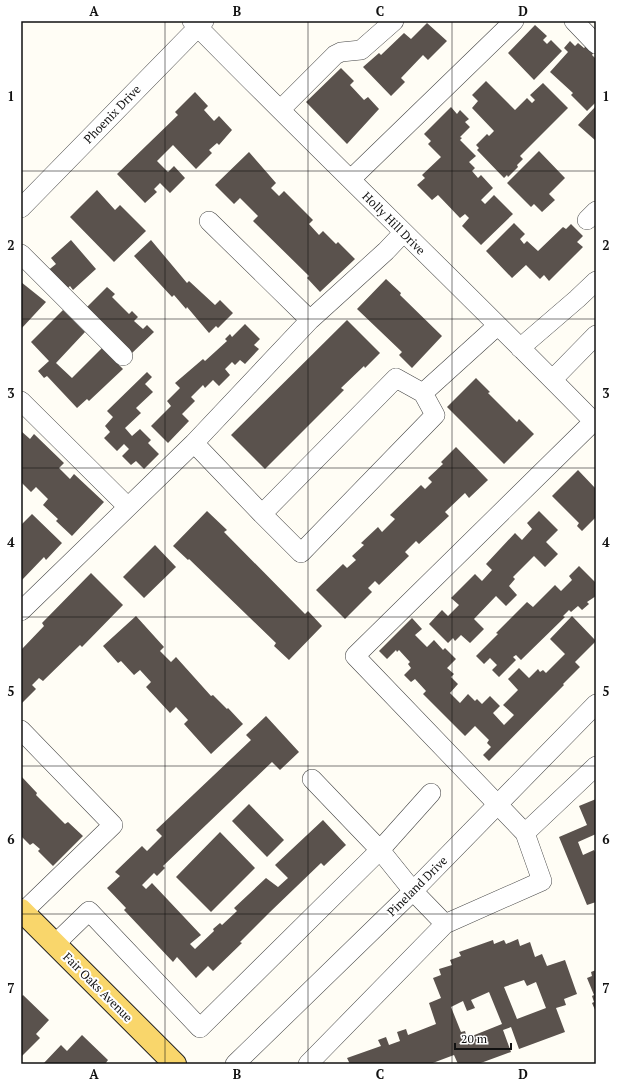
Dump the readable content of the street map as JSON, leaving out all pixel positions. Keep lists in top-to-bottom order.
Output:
{
  "streets": {
    "main road": ["Fair Oaks Avenue"],
    "street": ["Phoenix Drive", "Holly Hill Drive", "Pineland Drive"]
  },
  "crossings": [
    ["Phoenix Drive", "Holly Hill Drive"]
  ],
  "scale_bar": "20 m",
  "grid": {
    "columns": [
      "A",
      "B",
      "C",
      "D"
    ],
    "rows": [
      "1",
      "2",
      "3",
      "4",
      "5",
      "6",
      "7"
    ]
  }
}
